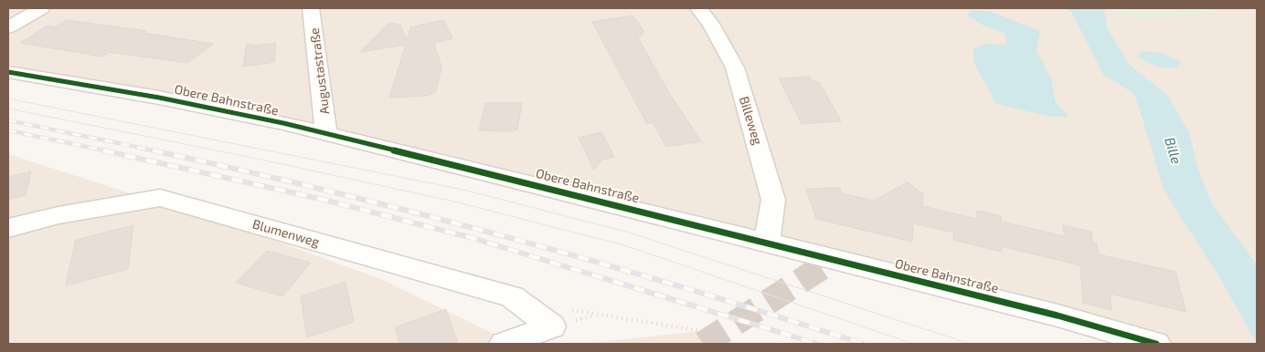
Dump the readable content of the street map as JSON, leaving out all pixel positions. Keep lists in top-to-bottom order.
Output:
{
  "streets": {
    "street": [
      "Augustastraße",
      "Obere Bahnstraße",
      "Billeweg",
      "Blumenweg"
    ]
  },
  "crossings": [
    ["Augustastraße", "Obere Bahnstraße"],
    ["Obere Bahnstraße", "Billeweg"]
  ],
  "water": ["Bille"]
}
